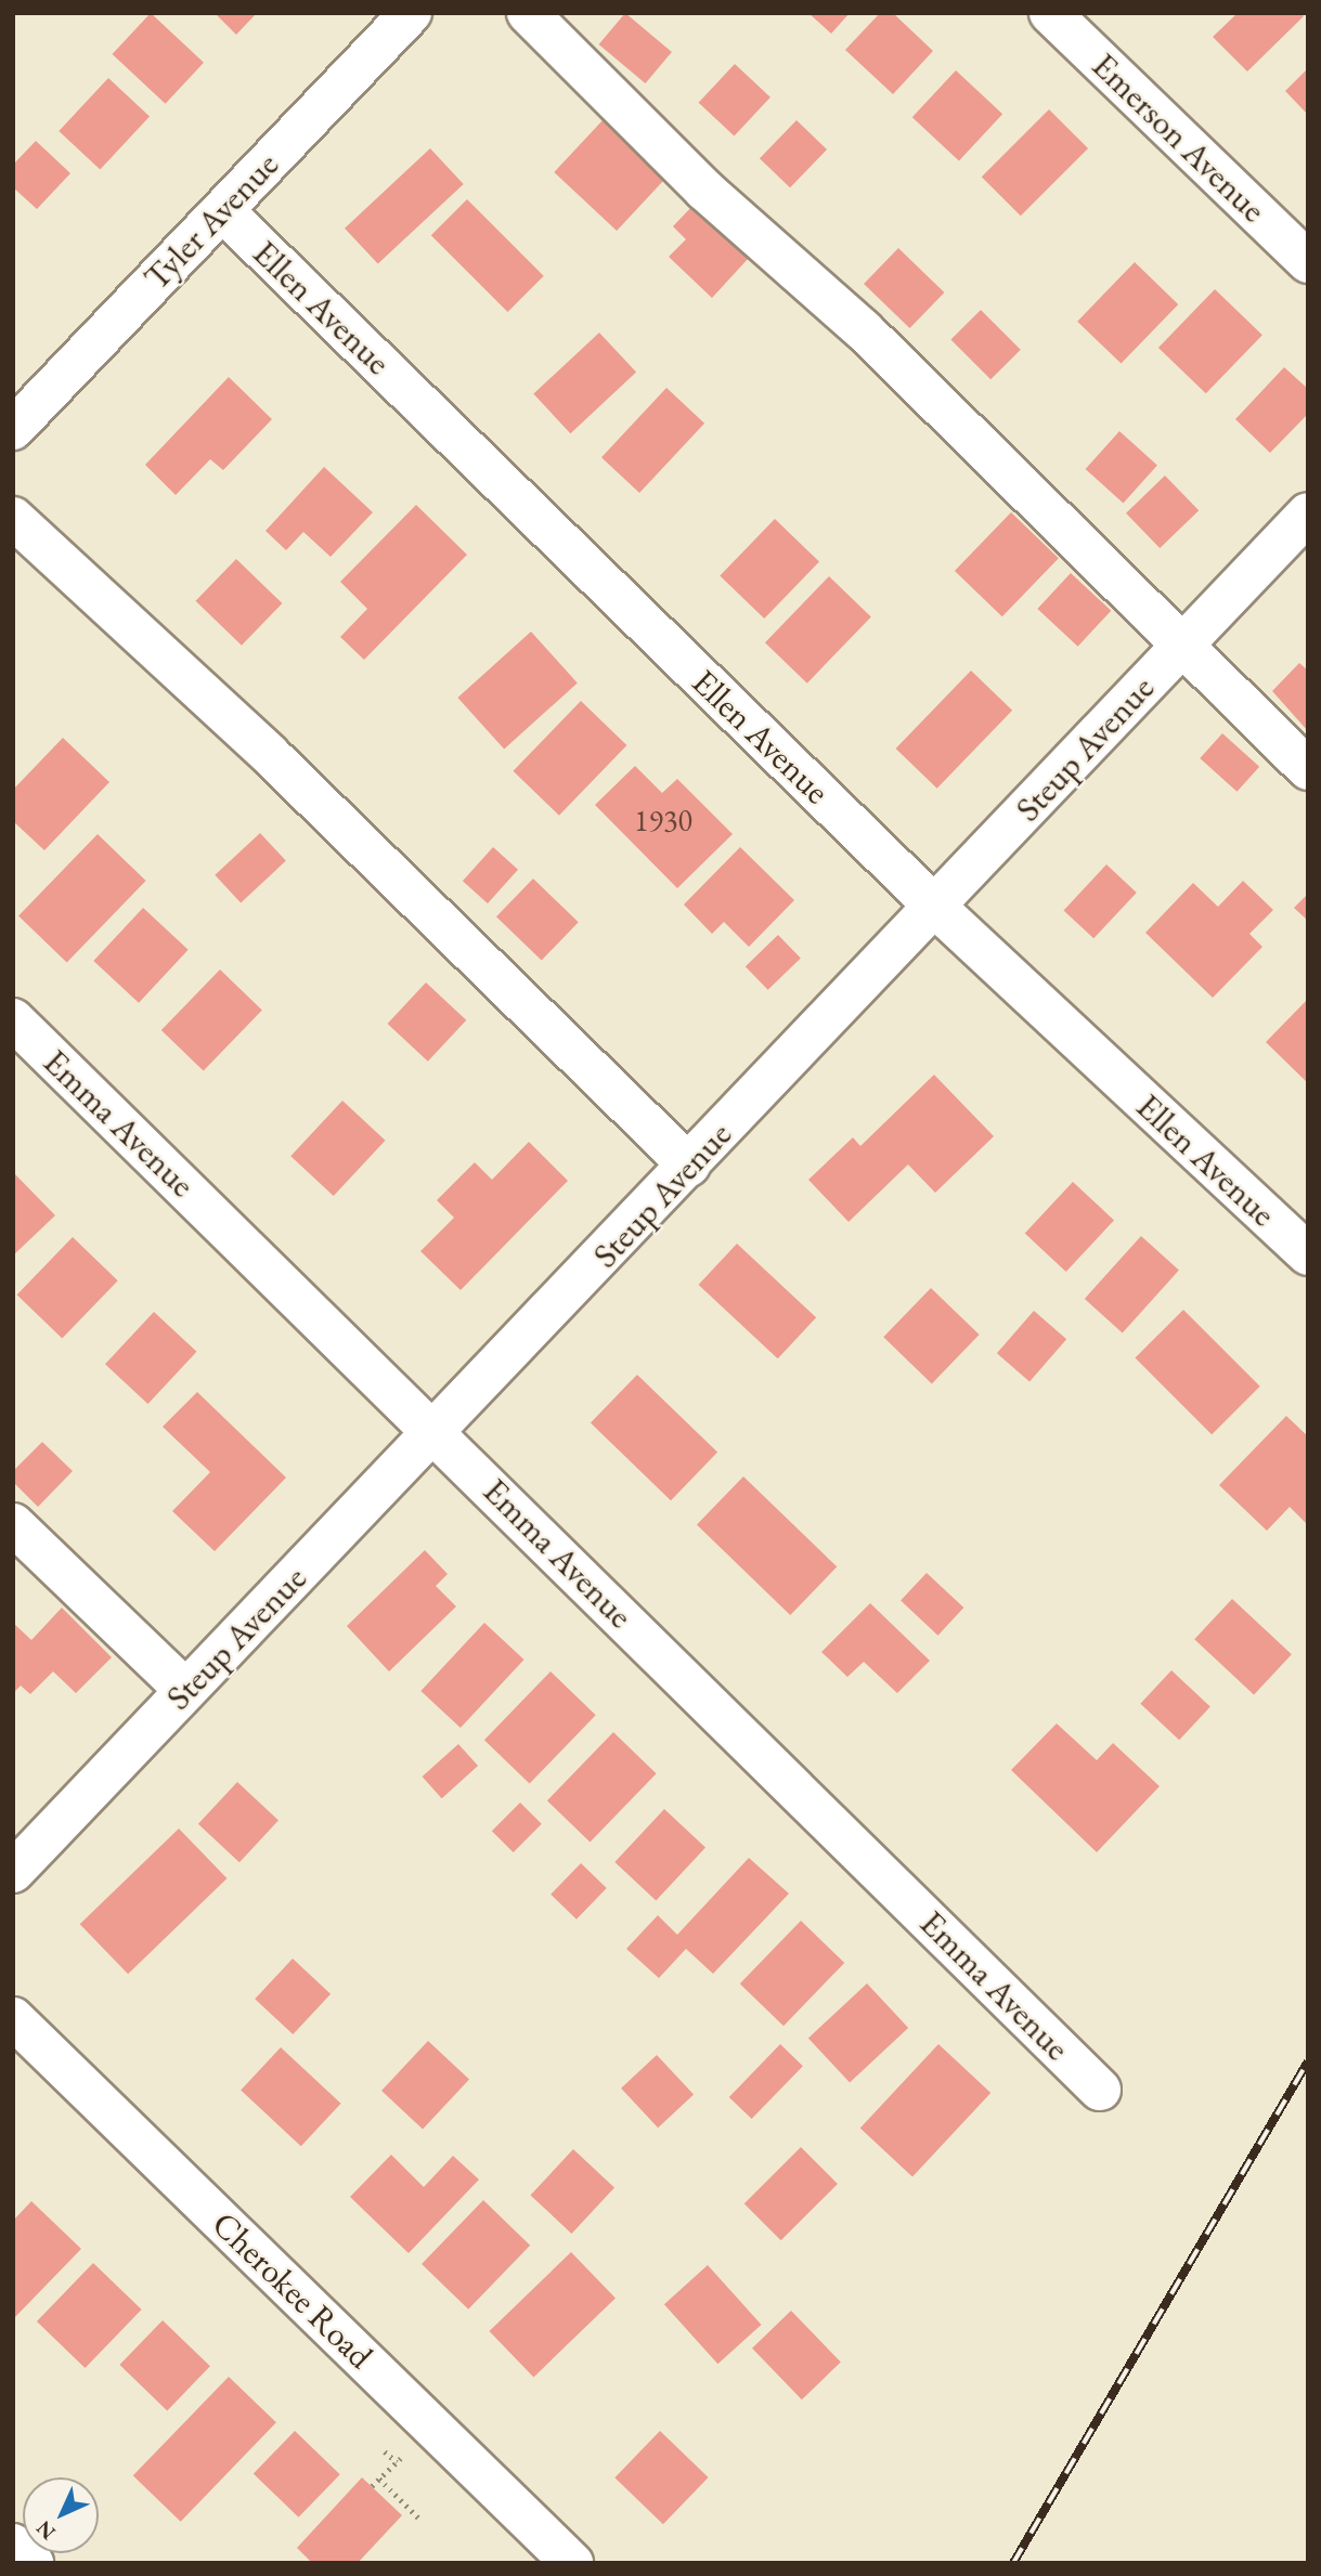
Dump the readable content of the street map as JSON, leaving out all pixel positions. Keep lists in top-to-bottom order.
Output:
{
  "streets": {
    "street": [
      "Emerson Avenue",
      "Tyler Avenue",
      "Ellen Avenue",
      "Steup Avenue",
      "Emma Avenue",
      "Cherokee Road"
    ]
  },
  "crossings": [
    ["Tyler Avenue", "Ellen Avenue"],
    ["Ellen Avenue", "Steup Avenue"],
    ["Steup Avenue", "Emma Avenue"]
  ],
  "house_numbers": ["1930"],
  "north": "bottom left"
}
